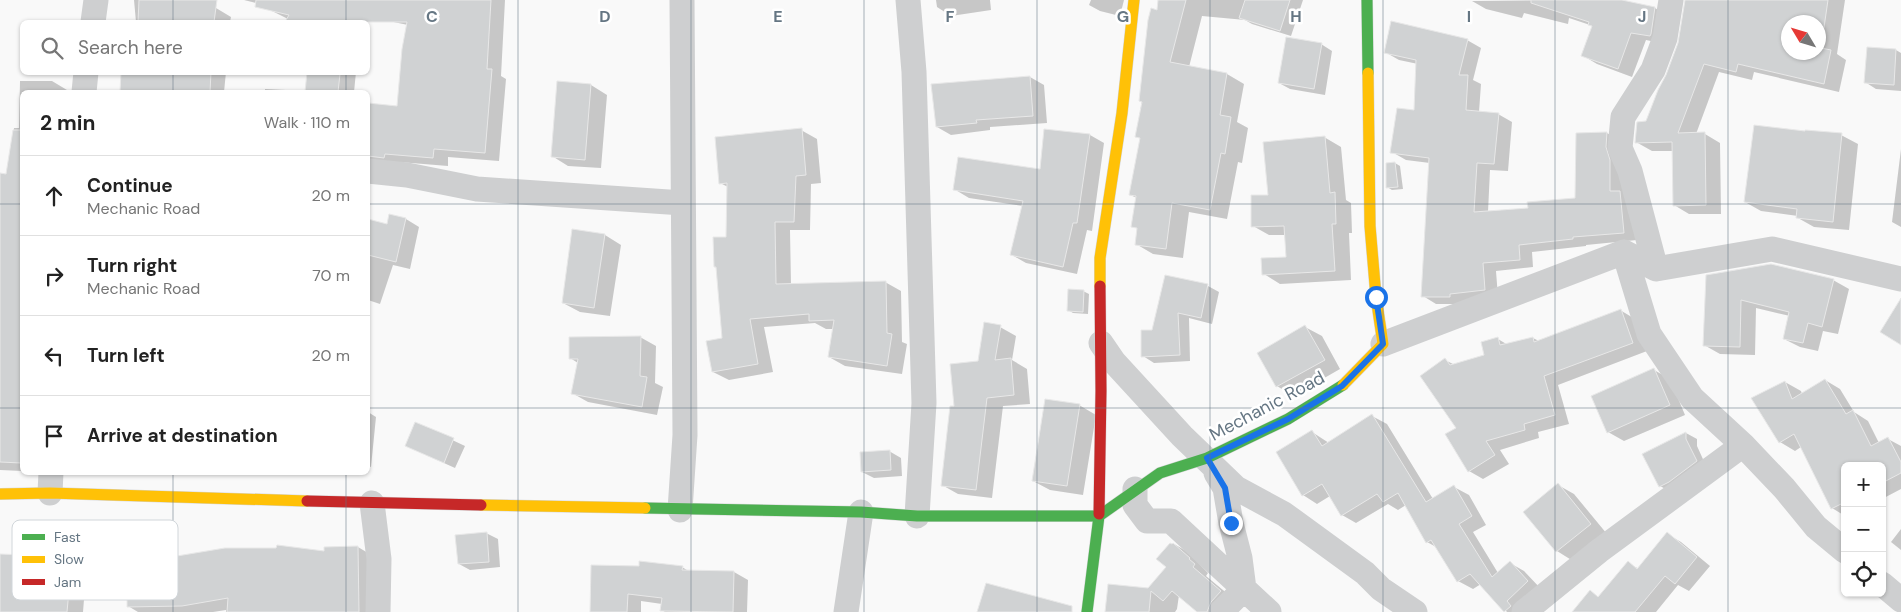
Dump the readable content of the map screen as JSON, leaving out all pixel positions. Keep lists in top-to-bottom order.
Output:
{
  "streets": {
    "street": ["Mechanic Road"]
  },
  "legend": ["Fast", "Slow", "Jam"],
  "north": "top left",
  "page": {
    "search": "Search here",
    "heading": ["2 min", "Walk · 110 m"],
    "list": [
      ["Continue", "Mechanic Road", "20 m"],
      ["Turn right", "Mechanic Road", "70 m"],
      ["Turn left", "20 m"],
      "Arrive at destination"
    ],
    "map_buttons": ["+", "−"]
  },
  "grid": {
    "columns": [
      "C",
      "D",
      "E",
      "F",
      "G",
      "H",
      "I",
      "J"
    ]
  }
}
